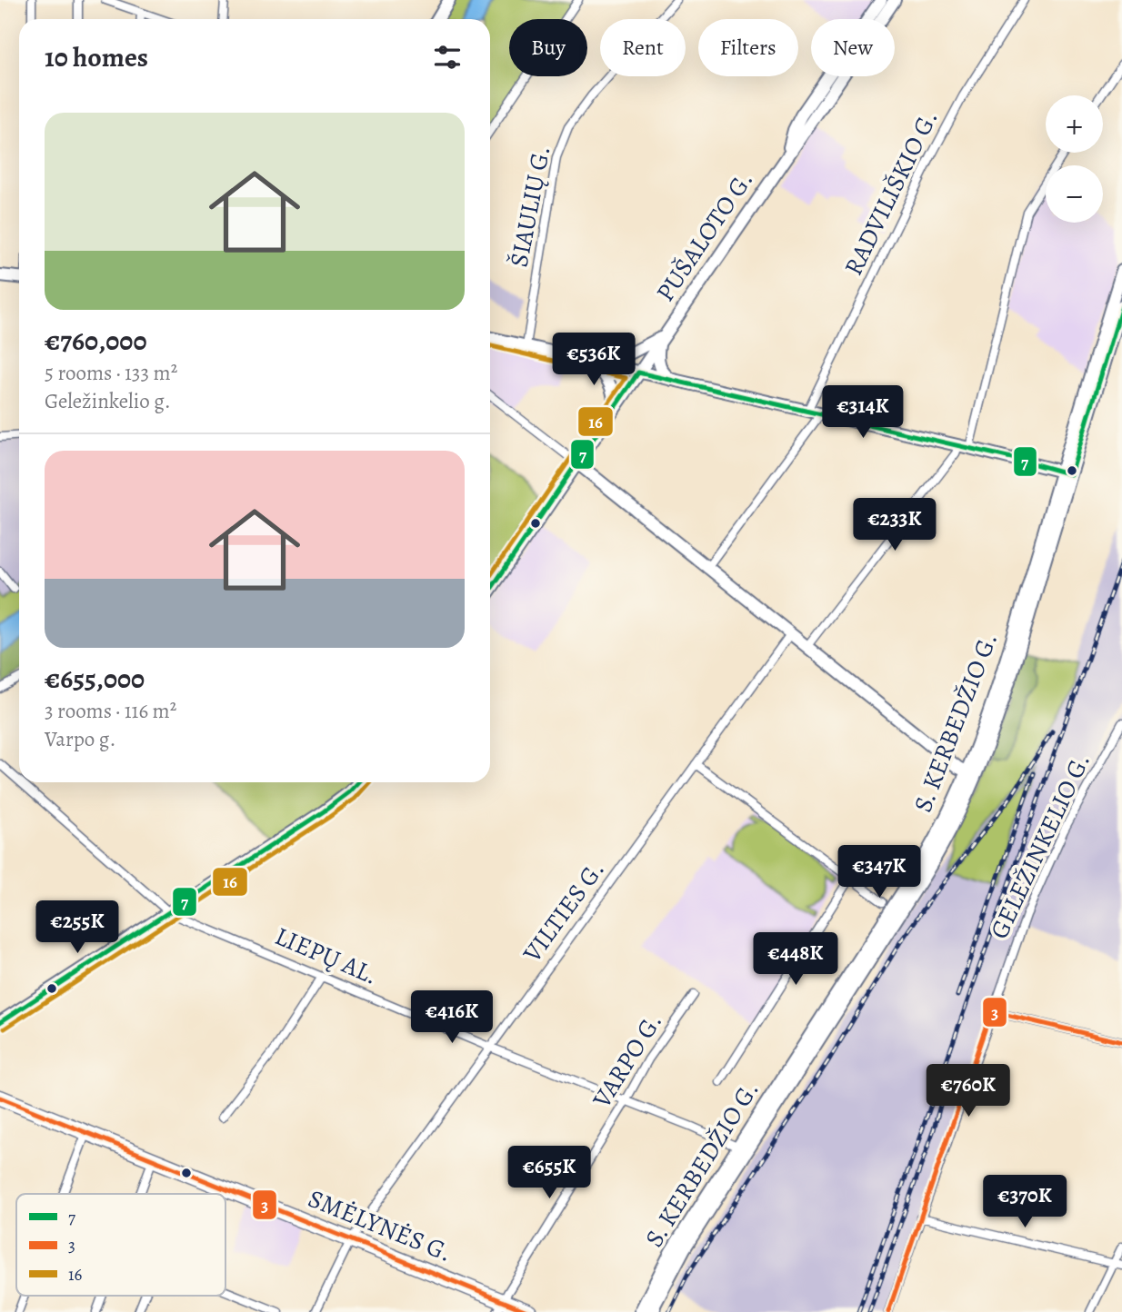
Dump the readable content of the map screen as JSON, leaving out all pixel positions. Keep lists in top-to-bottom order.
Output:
{
  "streets": {
    "highway": ["SMĖLYNĖS G."],
    "main road": ["PUŠALOTO G.", "S. KERBEDŽIO G."],
    "street": [
      "RADVILIŠKIO G.",
      "ŠIAULIŲ G.",
      "GELEŽINKELIO G.",
      "VILTIES G.",
      "LIEPŲ AL.",
      "VARPO G."
    ]
  },
  "crossings": [
    ["S. KERBEDŽIO G.", "LIEPŲ AL."],
    ["VILTIES G.", "LIEPŲ AL."],
    ["VILTIES G.", "SMĖLYNĖS G."],
    ["LIEPŲ AL.", "VARPO G."],
    ["VARPO G.", "SMĖLYNĖS G."]
  ],
  "lines": ["transit line 7", "transit line 16", "transit line 3"],
  "legend": ["7", "3", "16"],
  "page": {
    "chip": [
      "Buy",
      "Rent",
      "Filters",
      "New"
    ],
    "heading": "10 homes",
    "map_buttons": ["+", "−"],
    "list": [
      {
        "name": "€760,000",
        "note": "5 rooms · 133 m² · Geležinkelio g."
      },
      {
        "name": "€655,000",
        "note": "3 rooms · 116 m² · Varpo g."
      }
    ],
    "price": [
      "€536K",
      "€314K",
      "€233K",
      "€347K",
      "€255K",
      "€448K",
      "€416K",
      "€760K",
      "€655K",
      "€370K"
    ]
  }
}
